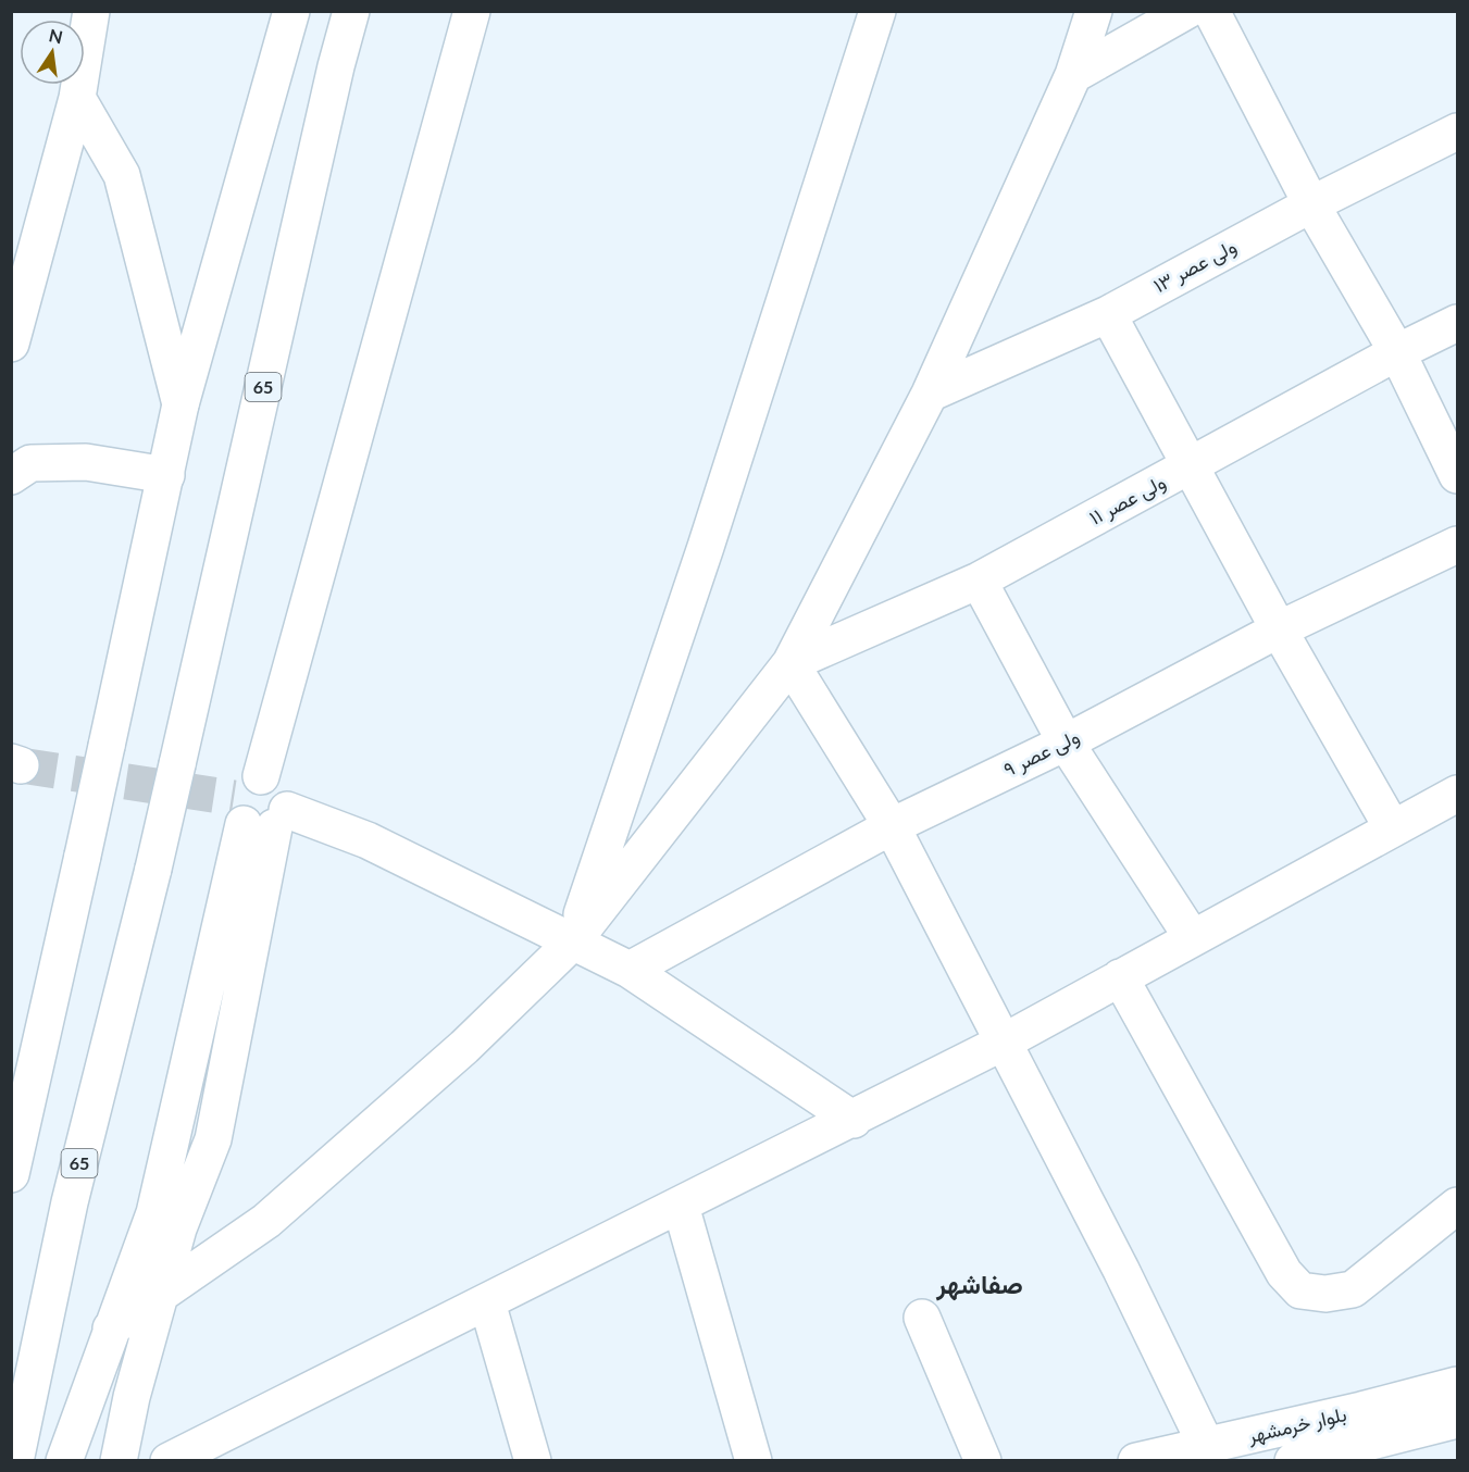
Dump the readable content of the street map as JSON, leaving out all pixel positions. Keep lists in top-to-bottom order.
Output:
{
  "streets": {
    "main road": [
      "ولی عصر ۱۳",
      "65",
      "ولی عصر ۱۱",
      "ولی عصر ۹",
      "بلوار خرمشهر"
    ]
  },
  "districts": ["صفاشهر"],
  "north": "top"
}
